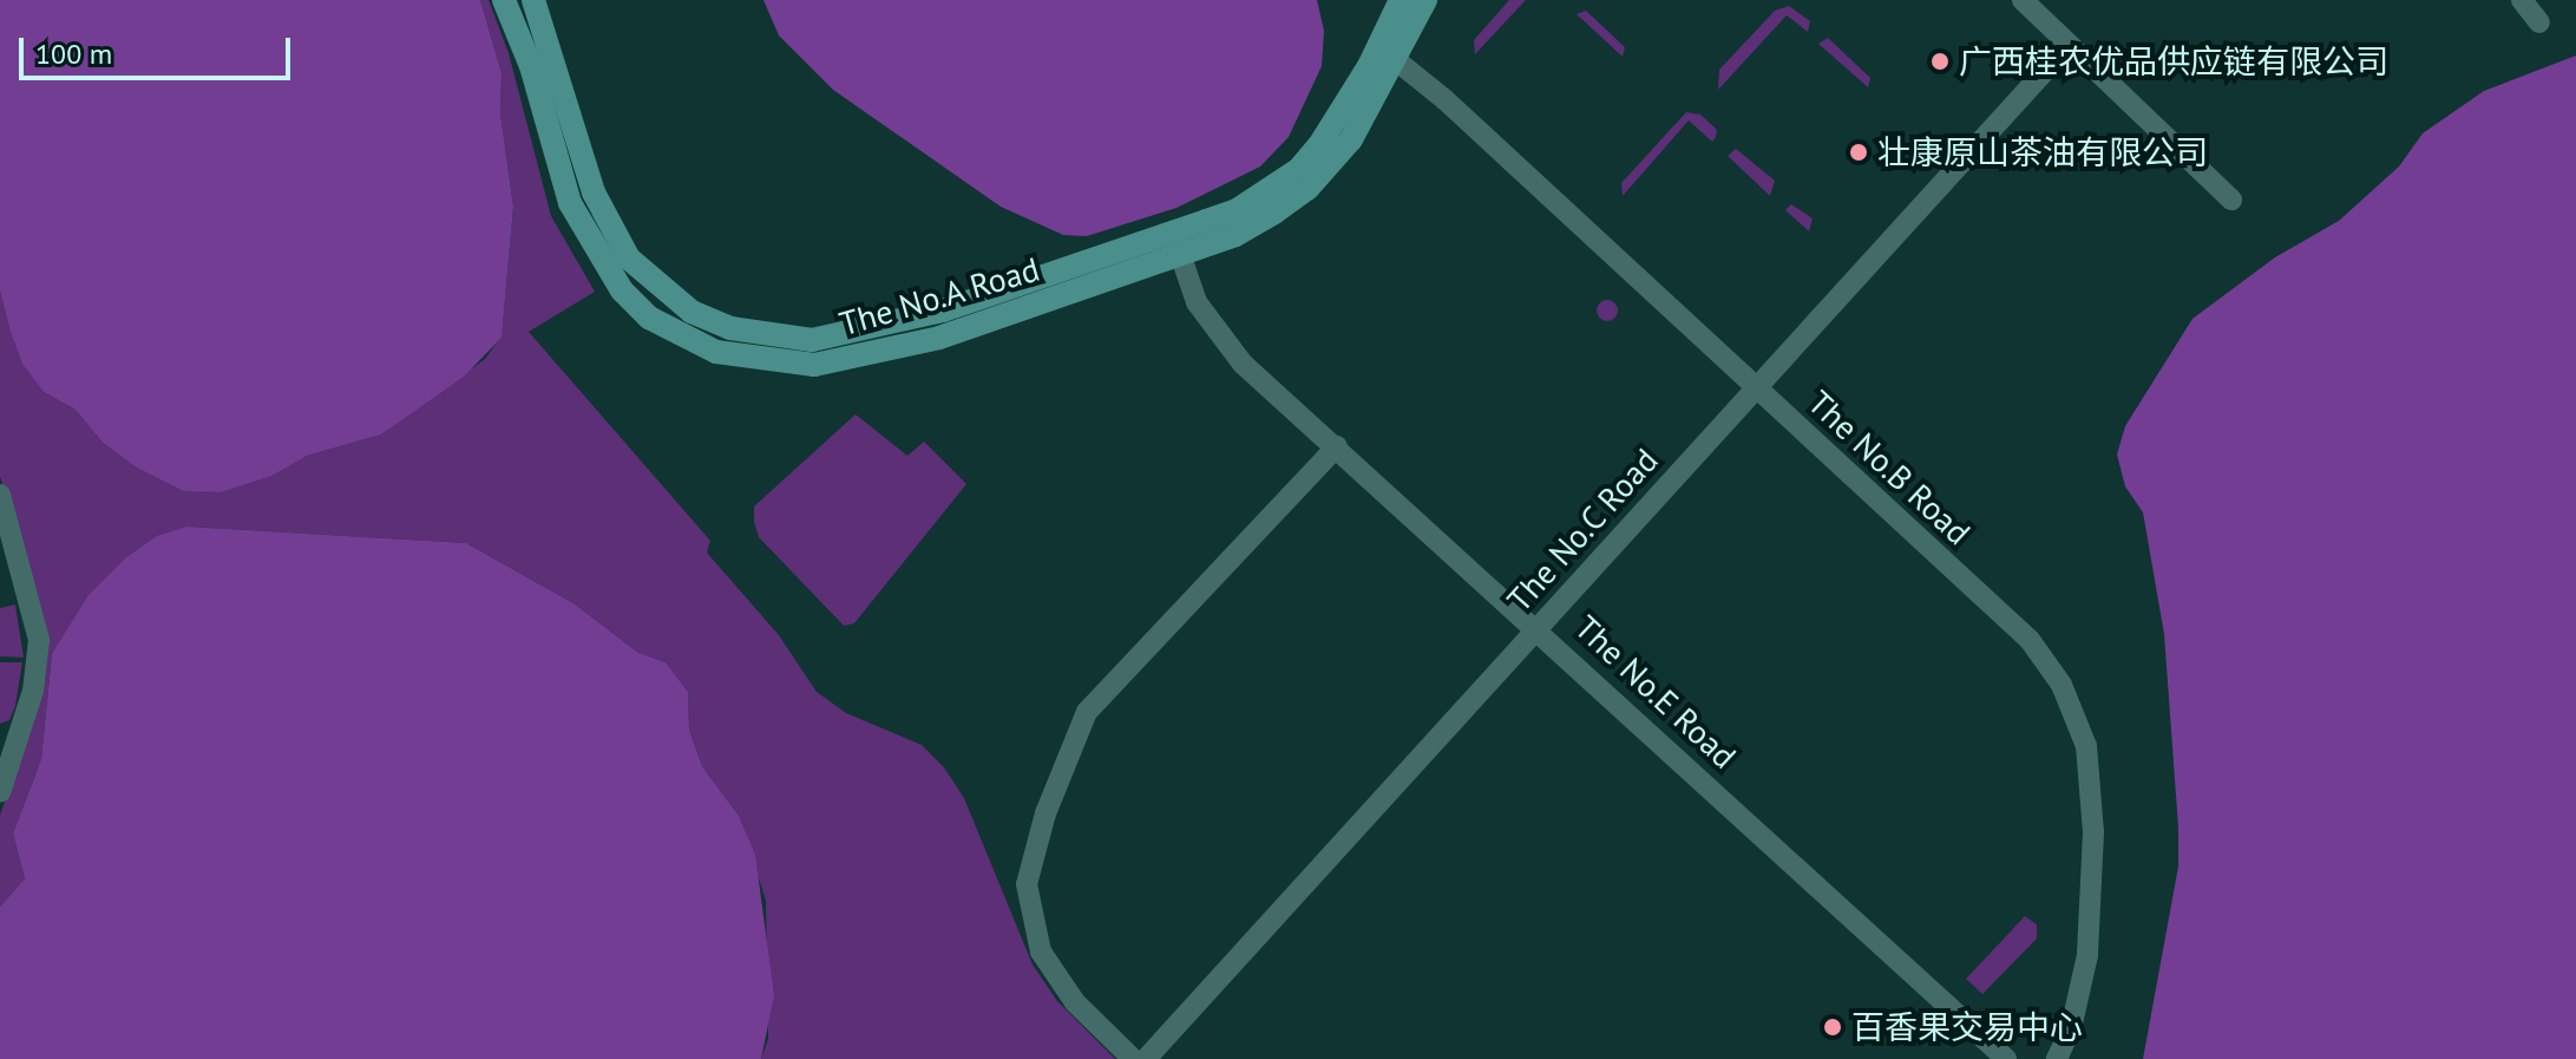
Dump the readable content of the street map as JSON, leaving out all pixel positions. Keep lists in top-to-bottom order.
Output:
{
  "streets": {
    "street": [
      "The No.A Road",
      "The No.B Road",
      "The No.C Road",
      "The No.E Road"
    ]
  },
  "crossings": [
    ["The No.A Road", "The No.B Road"],
    ["The No.A Road", "The No.E Road"],
    ["The No.B Road", "The No.C Road"],
    ["The No.C Road", "The No.E Road"]
  ],
  "places": ["广西桂农优品供应链有限公司", "壮康原山茶油有限公司", "百香果交易中心"],
  "scale_bar": "100 m"
}
